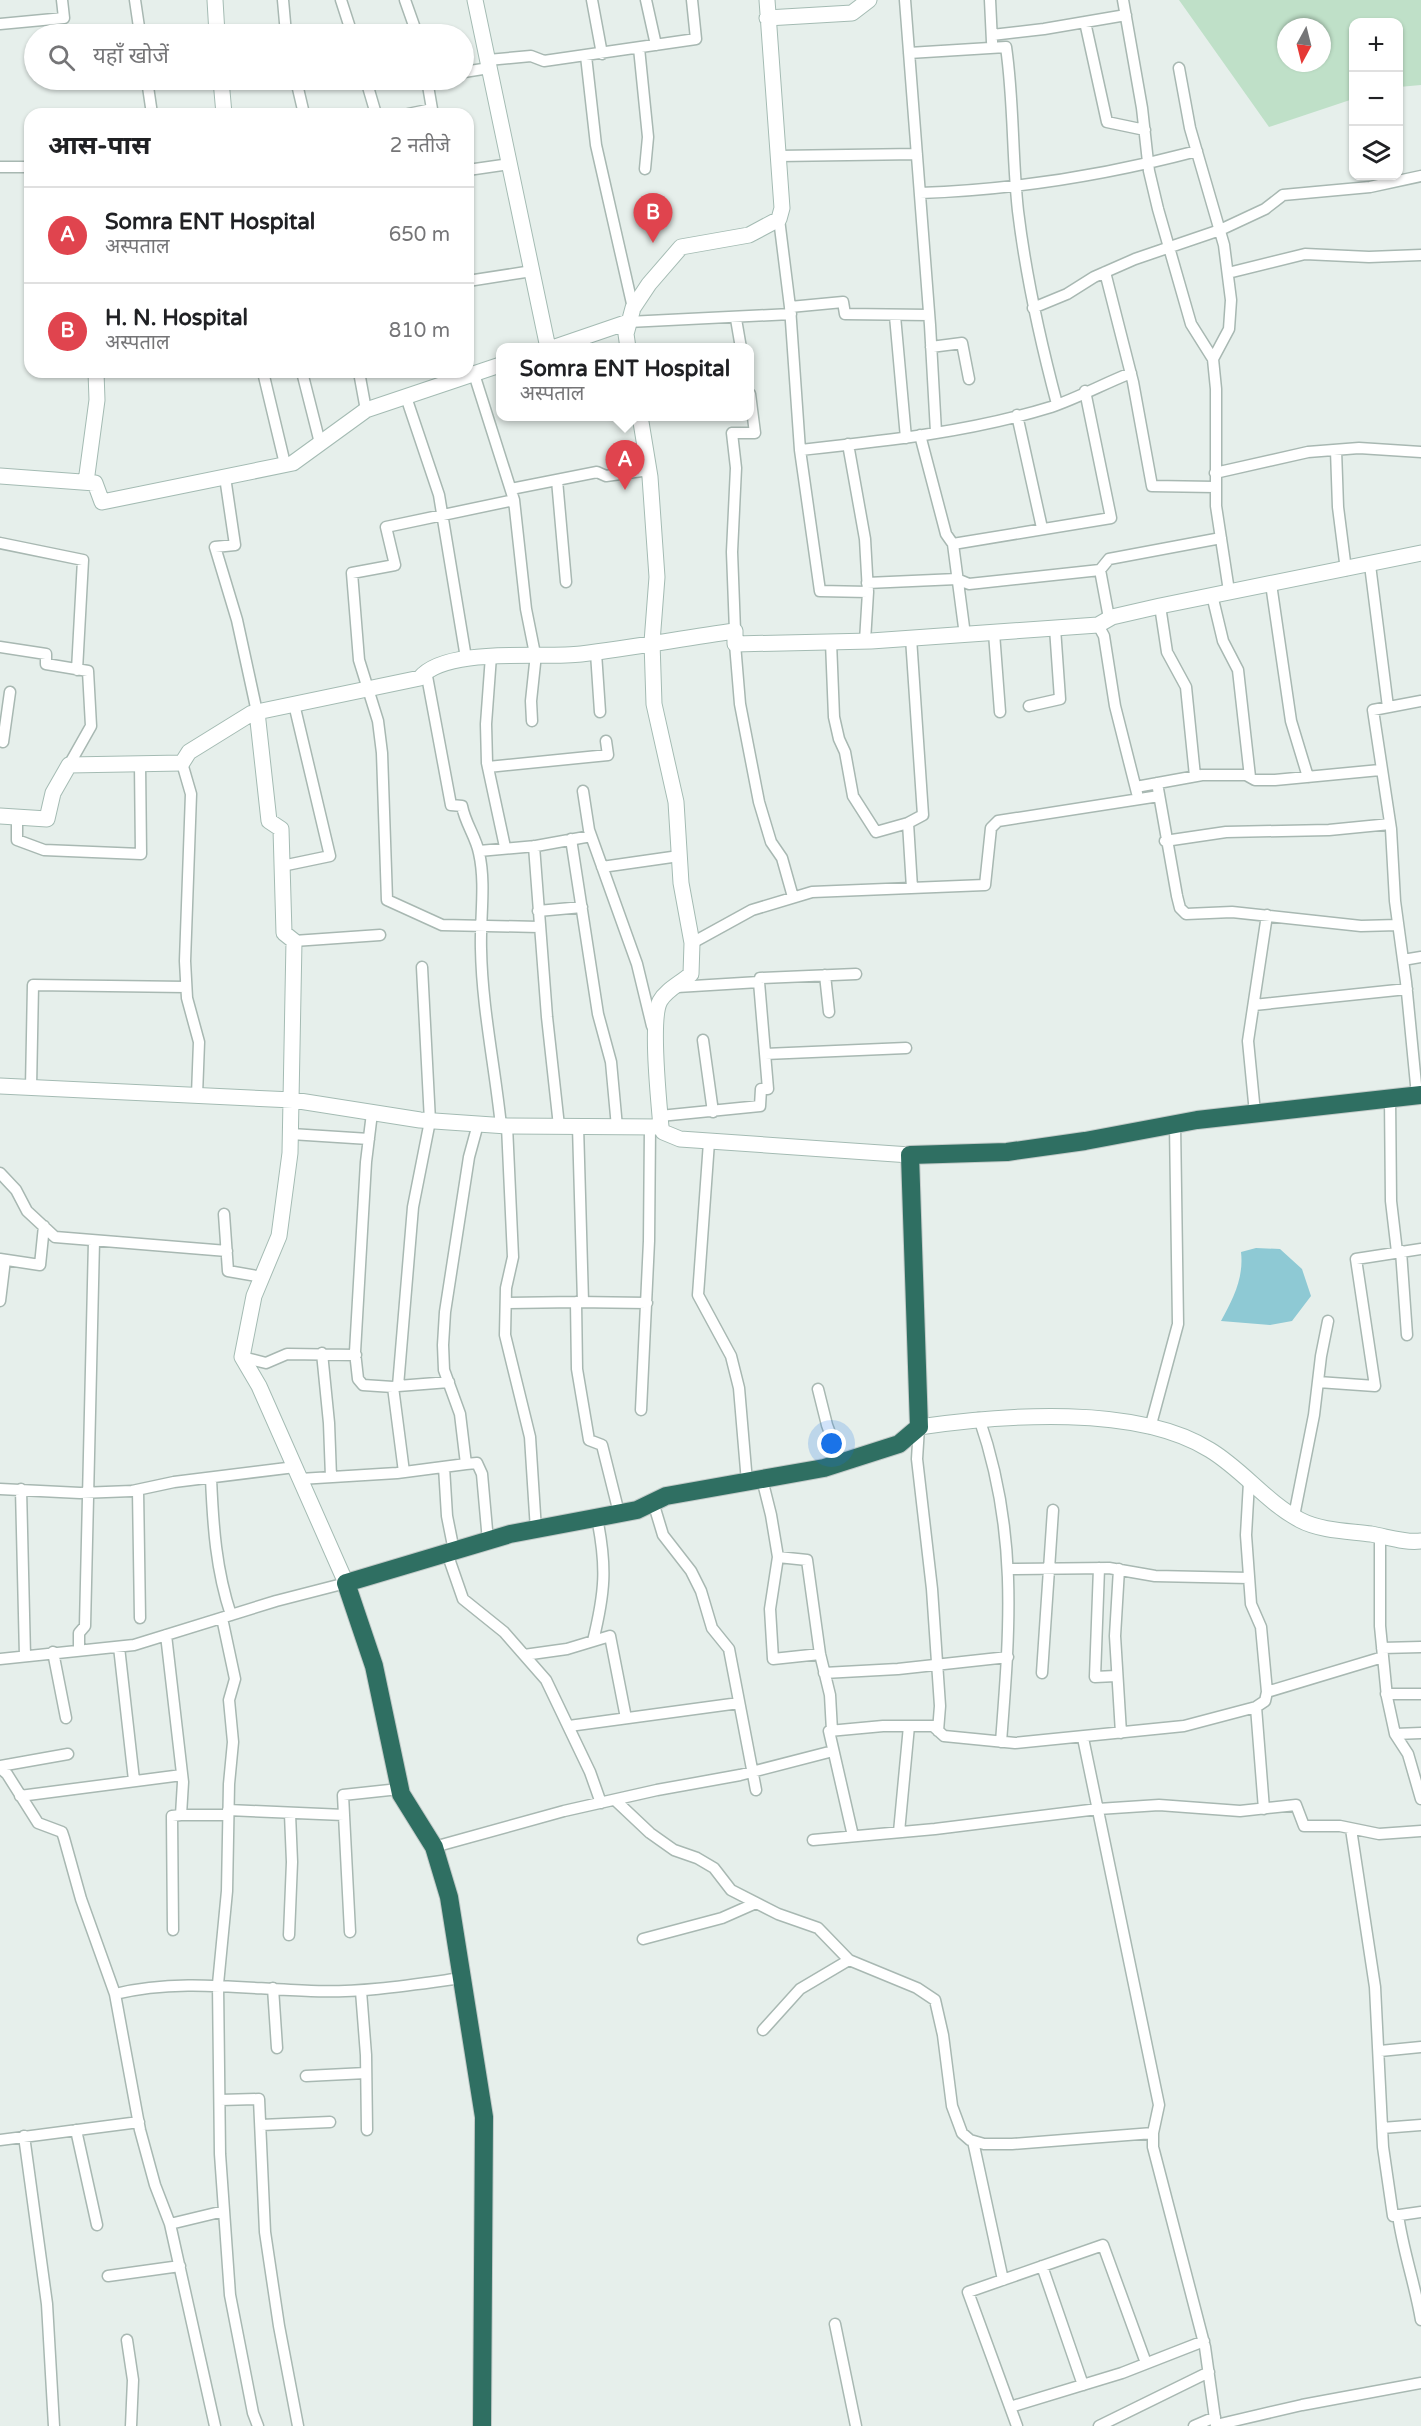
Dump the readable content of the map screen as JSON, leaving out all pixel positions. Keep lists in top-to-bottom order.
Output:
{
  "north": "bottom",
  "page": {
    "map_buttons": ["+", "−"],
    "search": "यहाँ खोजें",
    "heading": ["आस-पास", "2 नतीजे"],
    "list": [
      {
        "mark": "A",
        "name": "Somra ENT Hospital",
        "note": "अस्पताल",
        "value": "650 m"
      },
      {
        "mark": "B",
        "name": "H. N. Hospital",
        "note": "अस्पताल",
        "value": "810 m"
      }
    ],
    "pins": ["B", "A"],
    "popup": ["Somra ENT Hospital", "अस्पताल"]
  }
}
